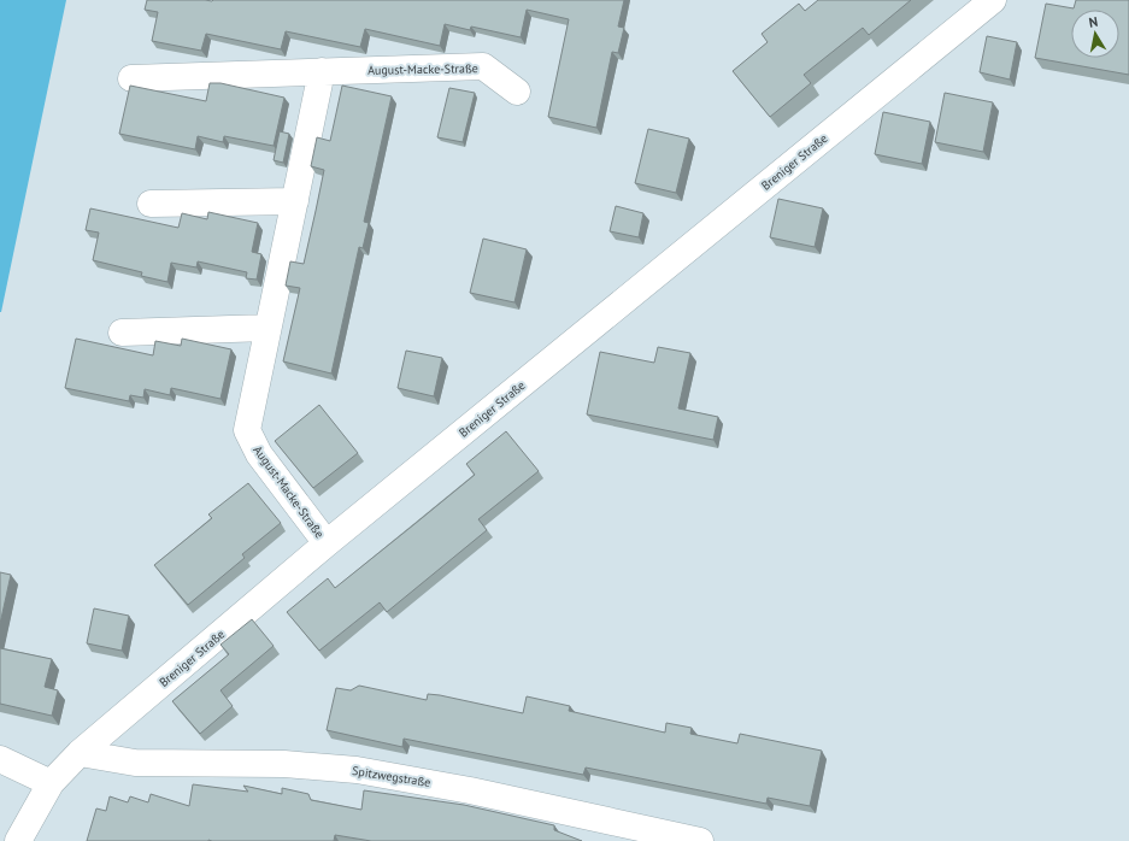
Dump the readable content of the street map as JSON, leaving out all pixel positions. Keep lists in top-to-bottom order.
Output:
{
  "streets": {
    "street": ["August-Macke-Straße", "Breniger Straße", "Spitzwegstraße"]
  },
  "crossings": [
    ["August-Macke-Straße", "Breniger Straße"],
    ["Breniger Straße", "Spitzwegstraße"]
  ],
  "north": "top"
}
